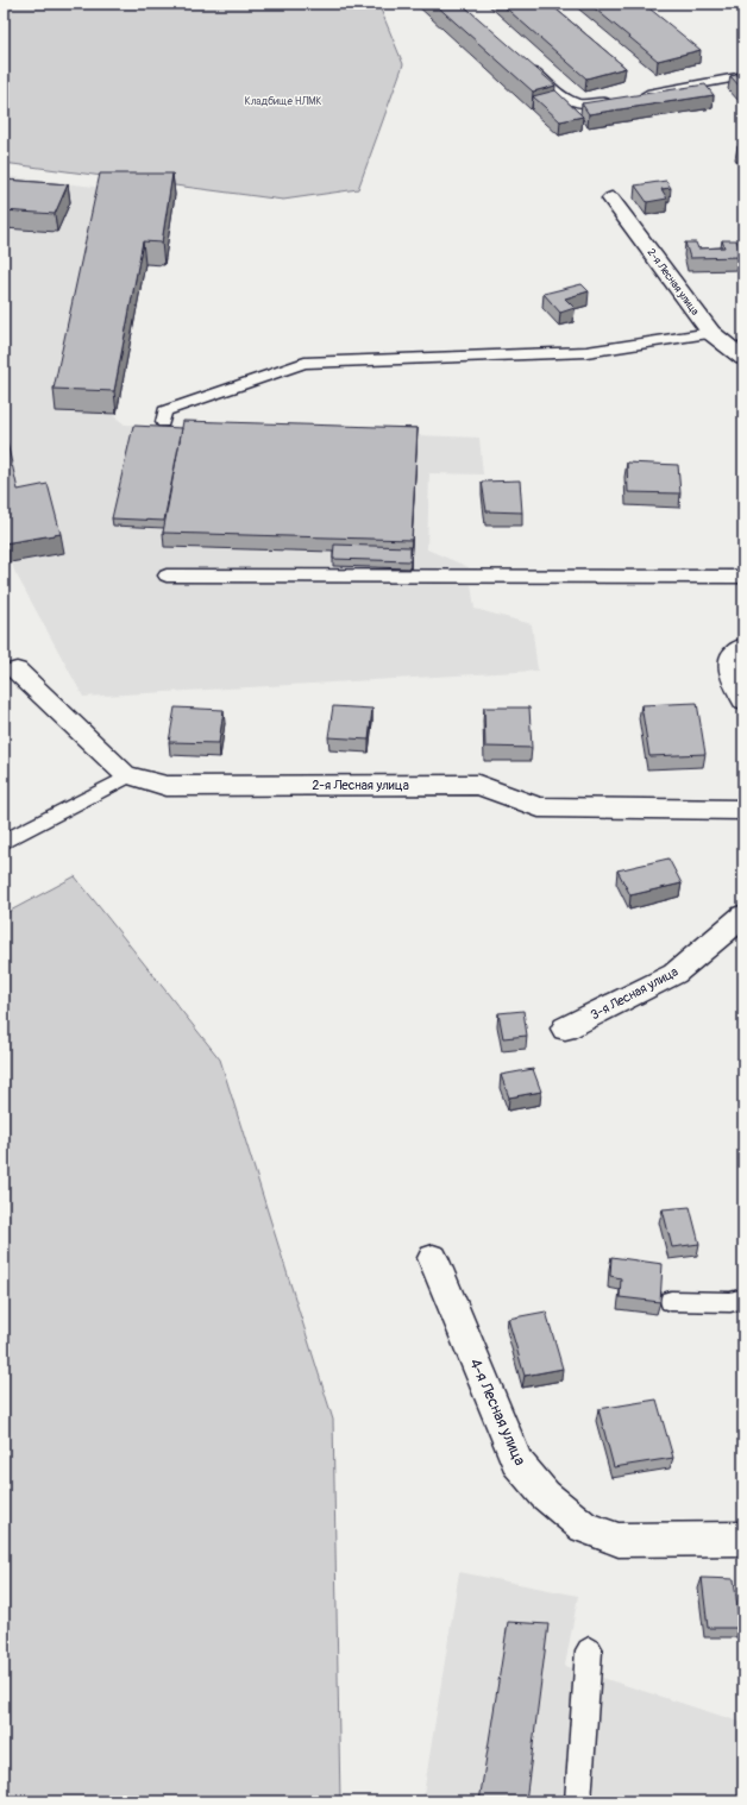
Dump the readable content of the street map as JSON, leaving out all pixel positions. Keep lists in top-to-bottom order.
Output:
{
  "streets": {
    "street": ["2-я Лесная улица", "3-я Лесная улица", "4-я Лесная улица"]
  },
  "parks": ["Кладбище НЛМК"]
}
